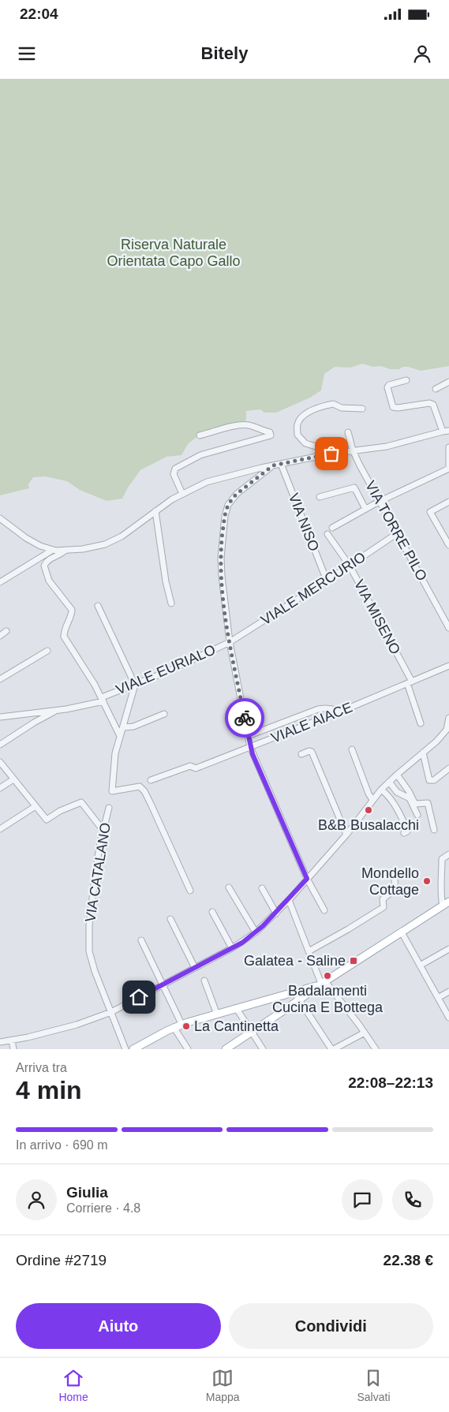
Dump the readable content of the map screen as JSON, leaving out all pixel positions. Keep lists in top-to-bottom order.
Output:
{
  "streets": {
    "street": [
      "VIA NISO",
      "VIA TORRE PILO",
      "VIALE MERCURIO",
      "VIA MISENO",
      "VIALE EURIALO",
      "VIALE AIACE",
      "VIA CATALANO"
    ]
  },
  "crossings": [
    ["VIA NISO", "VIALE MERCURIO"],
    ["VIA TORRE PILO", "VIALE MERCURIO"],
    ["VIALE MERCURIO", "VIA MISENO"],
    ["VIALE MERCURIO", "VIALE EURIALO"],
    ["VIA MISENO", "VIALE AIACE"]
  ],
  "parks": ["Riserva Naturale Orientata Capo Gallo"],
  "places": {
    "other": [
      "B&B Busalacchi",
      "Mondello Cottage",
      "Badalamenti Cucina E Bottega",
      "La Cantinetta"
    ],
    "transit": ["Galatea - Saline"]
  },
  "page": {
    "status": "22:04",
    "header": "Bitely",
    "heading": ["4 min", "Arriva tra", "22:08–22:13"],
    "panel": [
      "Giulia",
      "Corriere · 4.8",
      "Ordine #2719",
      "22.38 €"
    ],
    "bar": "In arrivo · 690 m",
    "buttons": ["Aiuto", "Condividi"],
    "tabs": ["Home", "Mappa", "Salvati"]
  }
}
